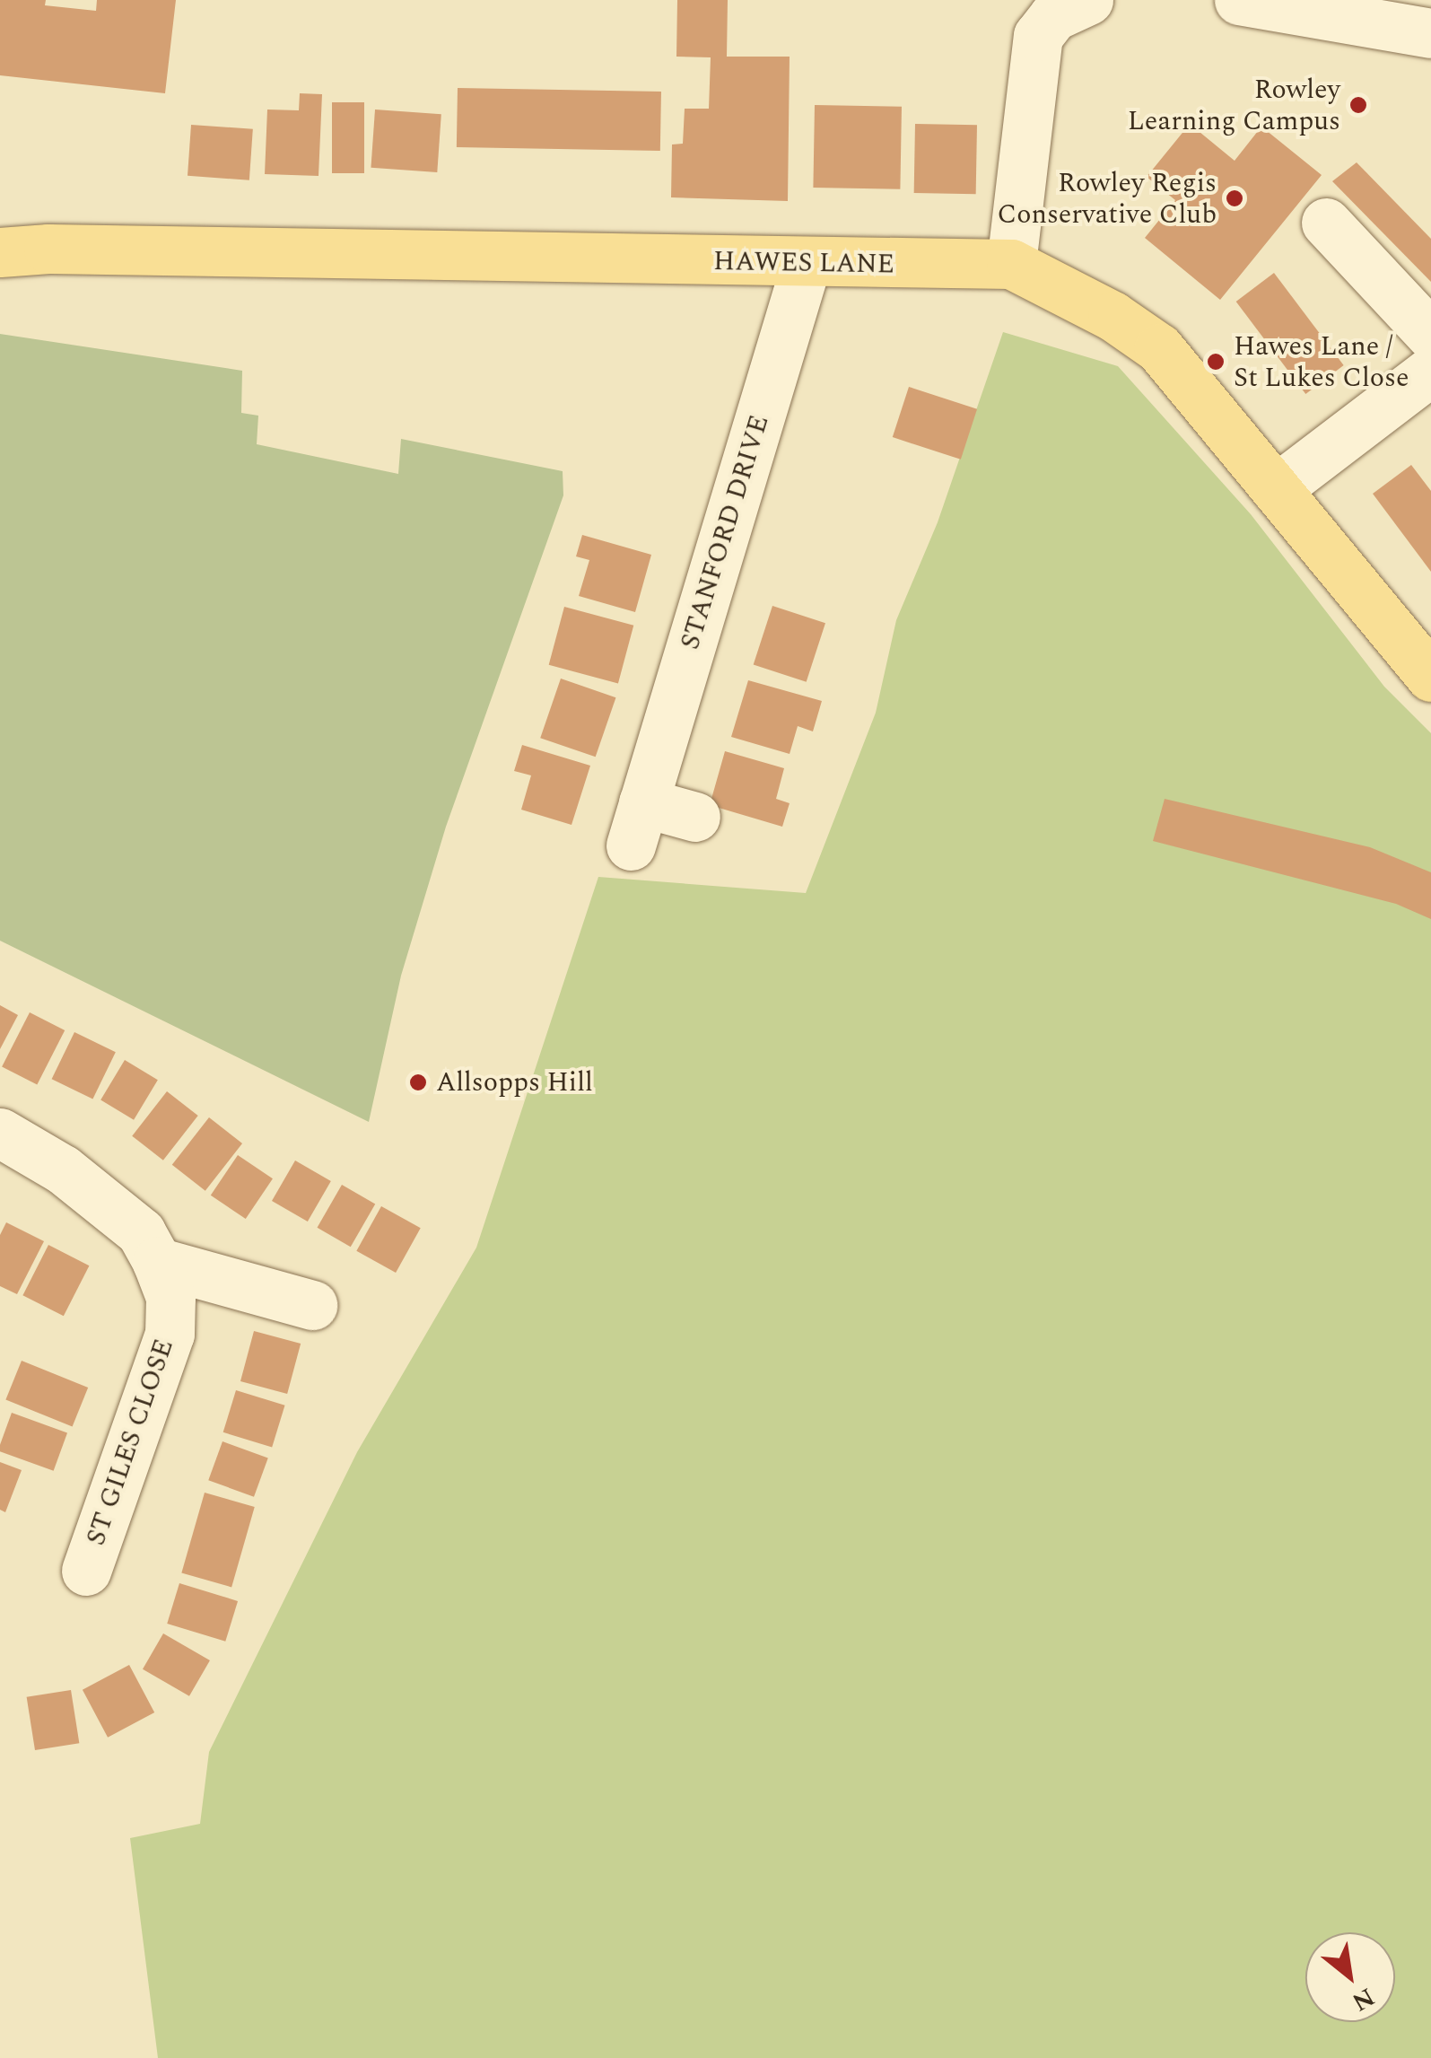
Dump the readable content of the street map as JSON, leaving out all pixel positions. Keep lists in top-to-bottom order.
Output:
{
  "streets": {
    "main road": ["HAWES LANE"],
    "street": ["STANFORD DRIVE", "ST GILES CLOSE"]
  },
  "crossings": [
    ["HAWES LANE", "STANFORD DRIVE"]
  ],
  "places": [
    "Rowley Learning Campus",
    "Rowley Regis Conservative Club",
    "Hawes Lane / St Lukes Close",
    "Allsopps Hill"
  ],
  "north": "bottom right"
}
